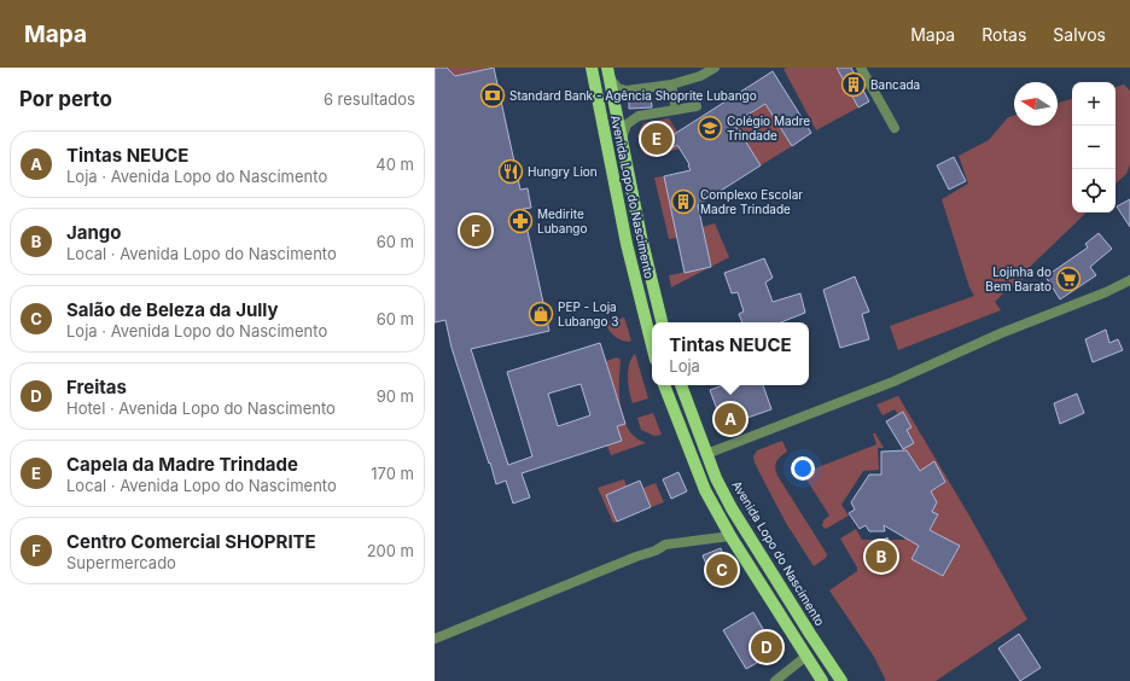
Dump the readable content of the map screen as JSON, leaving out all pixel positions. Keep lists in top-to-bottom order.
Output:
{
  "streets": {
    "main road": ["Avenida Lopo do Nascimento"]
  },
  "places": {
    "building": ["Bancada", "Complexo Escolar Madre Trindade"],
    "bank": ["Standard Bank - Agência Shoprite Lubango"],
    "school or university": ["Colégio Madre Trindade"],
    "restaurant": ["Hungry Lion"],
    "pharmacy": ["Medirite Lubango"],
    "supermarket": ["Lojinha do Bem Barato"],
    "shop": ["PEP - Loja Lubango 3"]
  },
  "north": "left",
  "page": {
    "header": "Mapa",
    "nav": ["Mapa", "Rotas", "Salvos"],
    "heading": ["Por perto", "6 resultados"],
    "map_buttons": ["+", "−"],
    "pins": [
      "E",
      "F",
      "A",
      "B",
      "C",
      "D"
    ],
    "list": [
      {
        "mark": "A",
        "name": "Tintas NEUCE",
        "note": "Loja · Avenida Lopo do Nascimento",
        "value": "40 m"
      },
      {
        "mark": "B",
        "name": "Jango",
        "note": "Local · Avenida Lopo do Nascimento",
        "value": "60 m"
      },
      {
        "mark": "C",
        "name": "Salão de Beleza da Jully",
        "note": "Loja · Avenida Lopo do Nascimento",
        "value": "60 m"
      },
      {
        "mark": "D",
        "name": "Freitas",
        "note": "Hotel · Avenida Lopo do Nascimento",
        "value": "90 m"
      },
      {
        "mark": "E",
        "name": "Capela da Madre Trindade",
        "note": "Local · Avenida Lopo do Nascimento",
        "value": "170 m"
      },
      {
        "mark": "F",
        "name": "Centro Comercial SHOPRITE",
        "note": "Supermercado",
        "value": "200 m"
      }
    ],
    "popup": ["Tintas NEUCE", "Loja"]
  }
}
